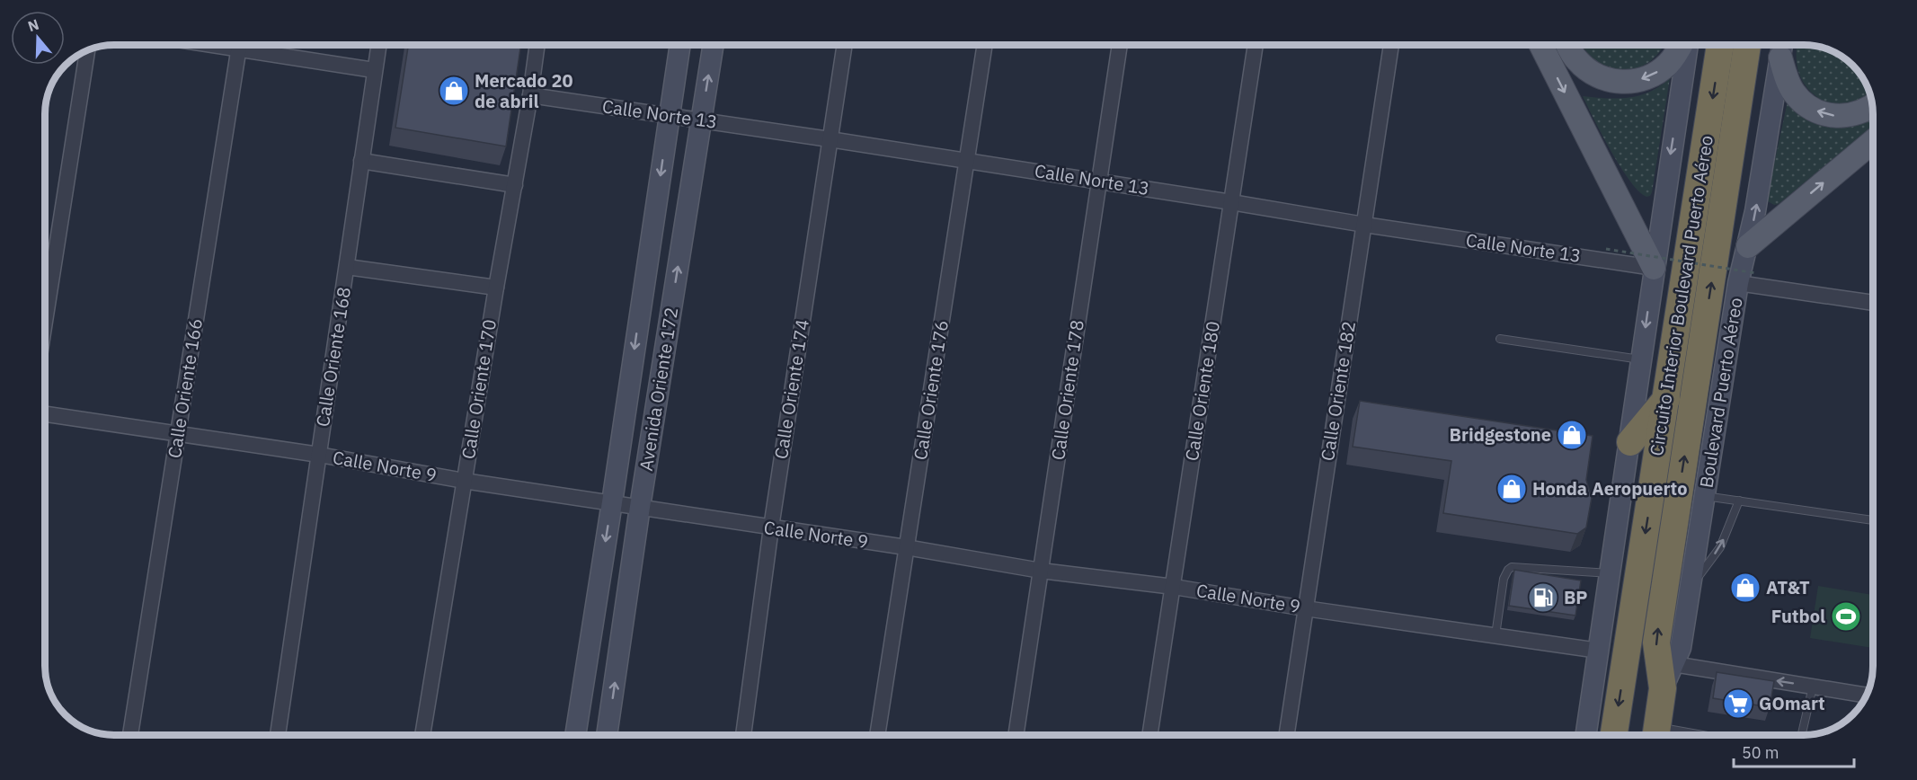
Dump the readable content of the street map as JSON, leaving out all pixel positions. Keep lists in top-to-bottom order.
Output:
{
  "streets": {
    "highway": ["Circuito Interior Boulevard Puerto Aéreo", "Boulevard Puerto Aéreo"],
    "street": [
      "Calle Norte 13",
      "Calle Oriente 168",
      "Calle Oriente 166",
      "Calle Oriente 170",
      "Avenida Oriente 172",
      "Calle Oriente 174",
      "Calle Oriente 176",
      "Calle Oriente 178",
      "Calle Oriente 180",
      "Calle Oriente 182",
      "Calle Norte 9"
    ]
  },
  "crossings": [
    ["Calle Norte 13", "Calle Oriente 170"],
    ["Calle Norte 13", "Avenida Oriente 172"],
    ["Calle Norte 13", "Calle Oriente 174"],
    ["Calle Norte 13", "Calle Oriente 176"],
    ["Calle Norte 13", "Calle Oriente 178"],
    ["Calle Norte 13", "Calle Oriente 180"],
    ["Calle Norte 13", "Calle Oriente 182"],
    ["Circuito Interior Boulevard Puerto Aéreo", "Boulevard Puerto Aéreo"],
    ["Calle Oriente 168", "Calle Norte 9"],
    ["Calle Oriente 166", "Calle Norte 9"],
    ["Calle Oriente 170", "Calle Norte 9"],
    ["Avenida Oriente 172", "Calle Norte 9"],
    ["Calle Oriente 174", "Calle Norte 9"],
    ["Calle Oriente 176", "Calle Norte 9"],
    ["Calle Oriente 178", "Calle Norte 9"],
    ["Calle Oriente 180", "Calle Norte 9"],
    ["Calle Oriente 182", "Calle Norte 9"]
  ],
  "places": {
    "shop": [
      "Mercado 20 de abril",
      "Bridgestone",
      "Honda Aeropuerto",
      "AT&T"
    ],
    "fuel station": ["BP"],
    "sports": ["Futbol"],
    "supermarket": ["GOmart"]
  },
  "scale_bar": "50 m",
  "north": "top"
}
